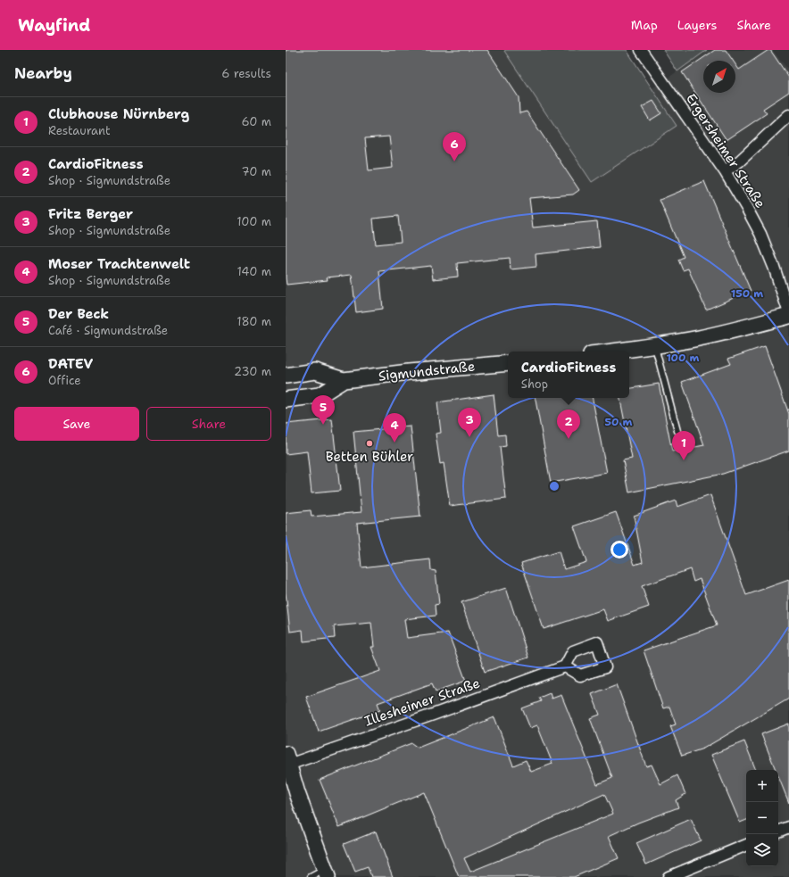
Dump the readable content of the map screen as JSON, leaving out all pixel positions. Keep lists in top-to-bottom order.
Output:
{
  "streets": {
    "main road": ["Sigmundstraße"],
    "street": ["Ergersheimer Straße", "Illesheimer Straße"]
  },
  "places": ["Betten Bühler"],
  "north": "top right",
  "page": {
    "header": "Wayfind",
    "nav": ["Map", "Layers", "Share"],
    "heading": ["Nearby", "6 results"],
    "list": [
      {
        "mark": "1",
        "name": "Clubhouse Nürnberg",
        "note": "Restaurant",
        "value": "60 m"
      },
      {
        "mark": "2",
        "name": "CardioFitness",
        "note": "Shop · Sigmundstraße",
        "value": "70 m"
      },
      {
        "mark": "3",
        "name": "Fritz Berger",
        "note": "Shop · Sigmundstraße",
        "value": "100 m"
      },
      {
        "mark": "4",
        "name": "Moser Trachtenwelt",
        "note": "Shop · Sigmundstraße",
        "value": "140 m"
      },
      {
        "mark": "5",
        "name": "Der Beck",
        "note": "Café · Sigmundstraße",
        "value": "180 m"
      },
      {
        "mark": "6",
        "name": "DATEV",
        "note": "Office",
        "value": "230 m"
      }
    ],
    "pins": [
      "6",
      "5",
      "3",
      "2",
      "4",
      "1"
    ],
    "popup": ["CardioFitness", "Shop"],
    "buttons": ["Save", "Share"],
    "map_buttons": ["+", "−"]
  },
  "rings": ["150 m", "100 m", "50 m"]
}
